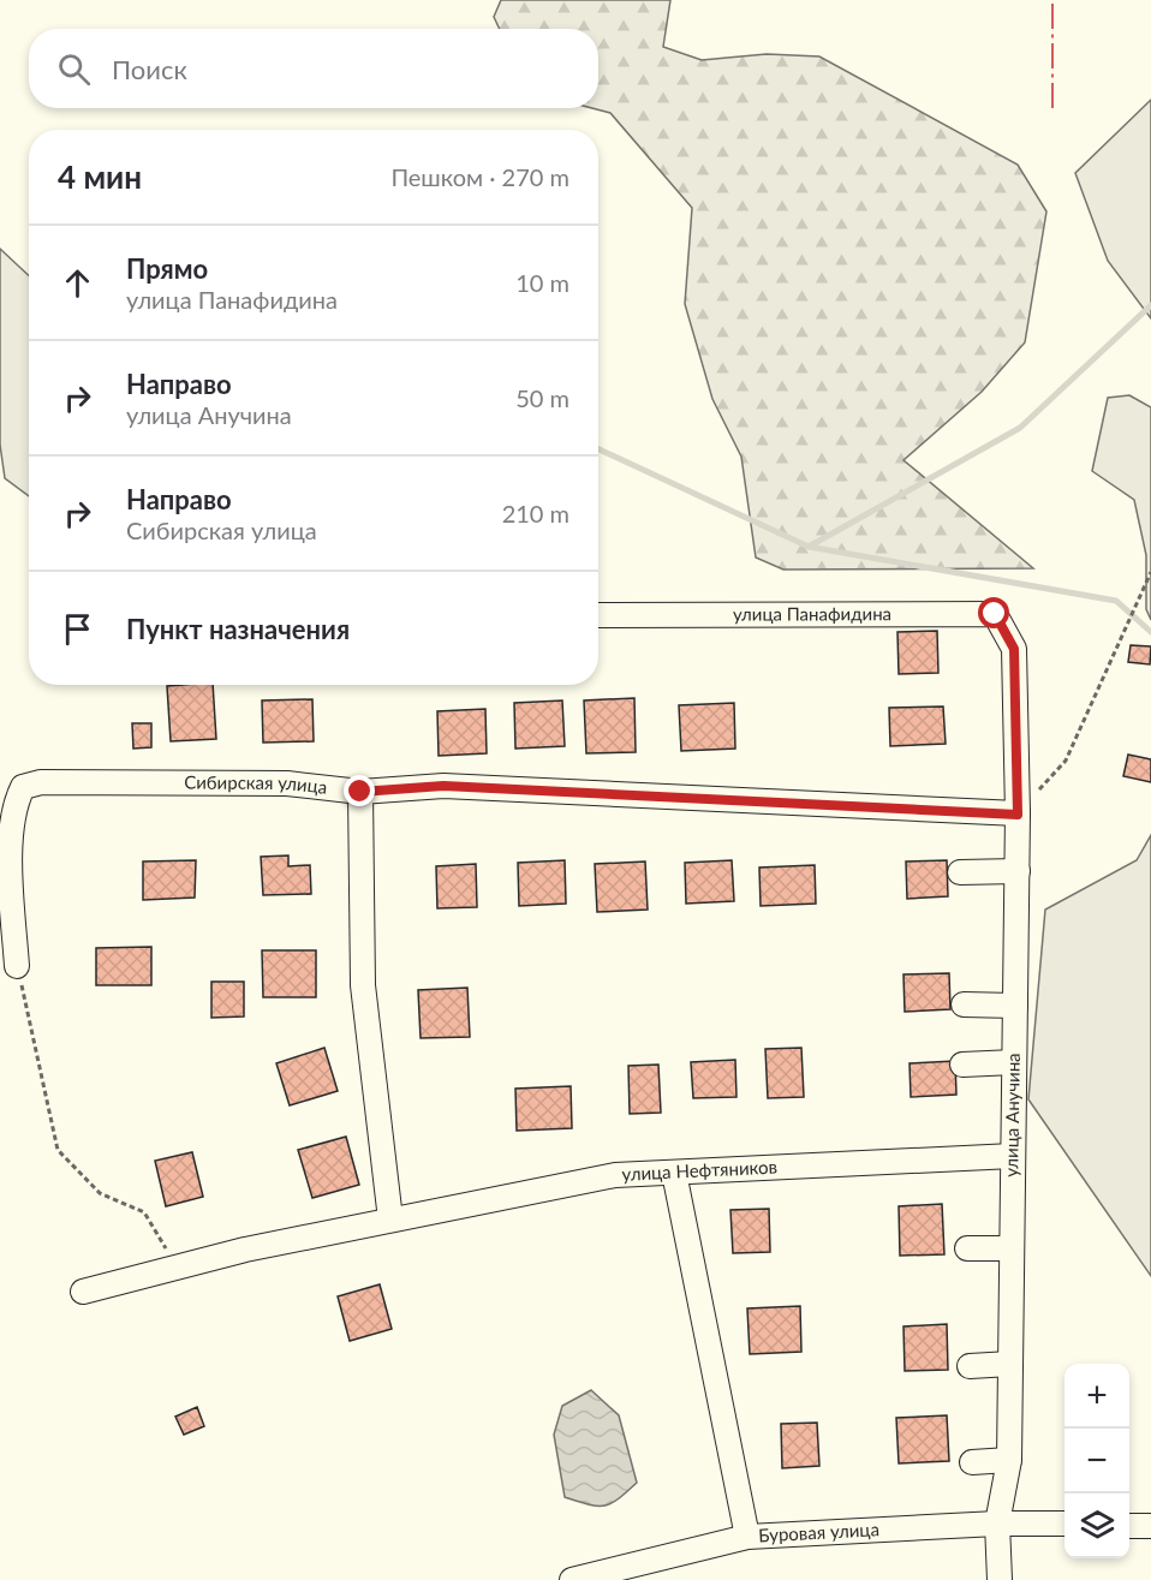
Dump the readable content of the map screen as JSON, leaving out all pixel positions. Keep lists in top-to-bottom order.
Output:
{
  "streets": {
    "street": [
      "улица Панафидина",
      "Сибирская улица",
      "улица Анучина",
      "улица Нефтяников",
      "Буровая улица"
    ]
  },
  "crossings": [
    ["улица Панафидина", "улица Анучина"],
    ["Сибирская улица", "улица Анучина"],
    ["улица Анучина", "улица Нефтяников"],
    ["улица Анучина", "Буровая улица"]
  ],
  "page": {
    "search": "Поиск",
    "heading": ["4 мин", "Пешком · 270 m"],
    "list": [
      ["Прямо", "улица Панафидина", "10 m"],
      ["Направо", "улица Анучина", "50 m"],
      ["Направо", "Сибирская улица", "210 m"],
      "Пункт назначения"
    ],
    "map_buttons": ["+", "−"]
  }
}
